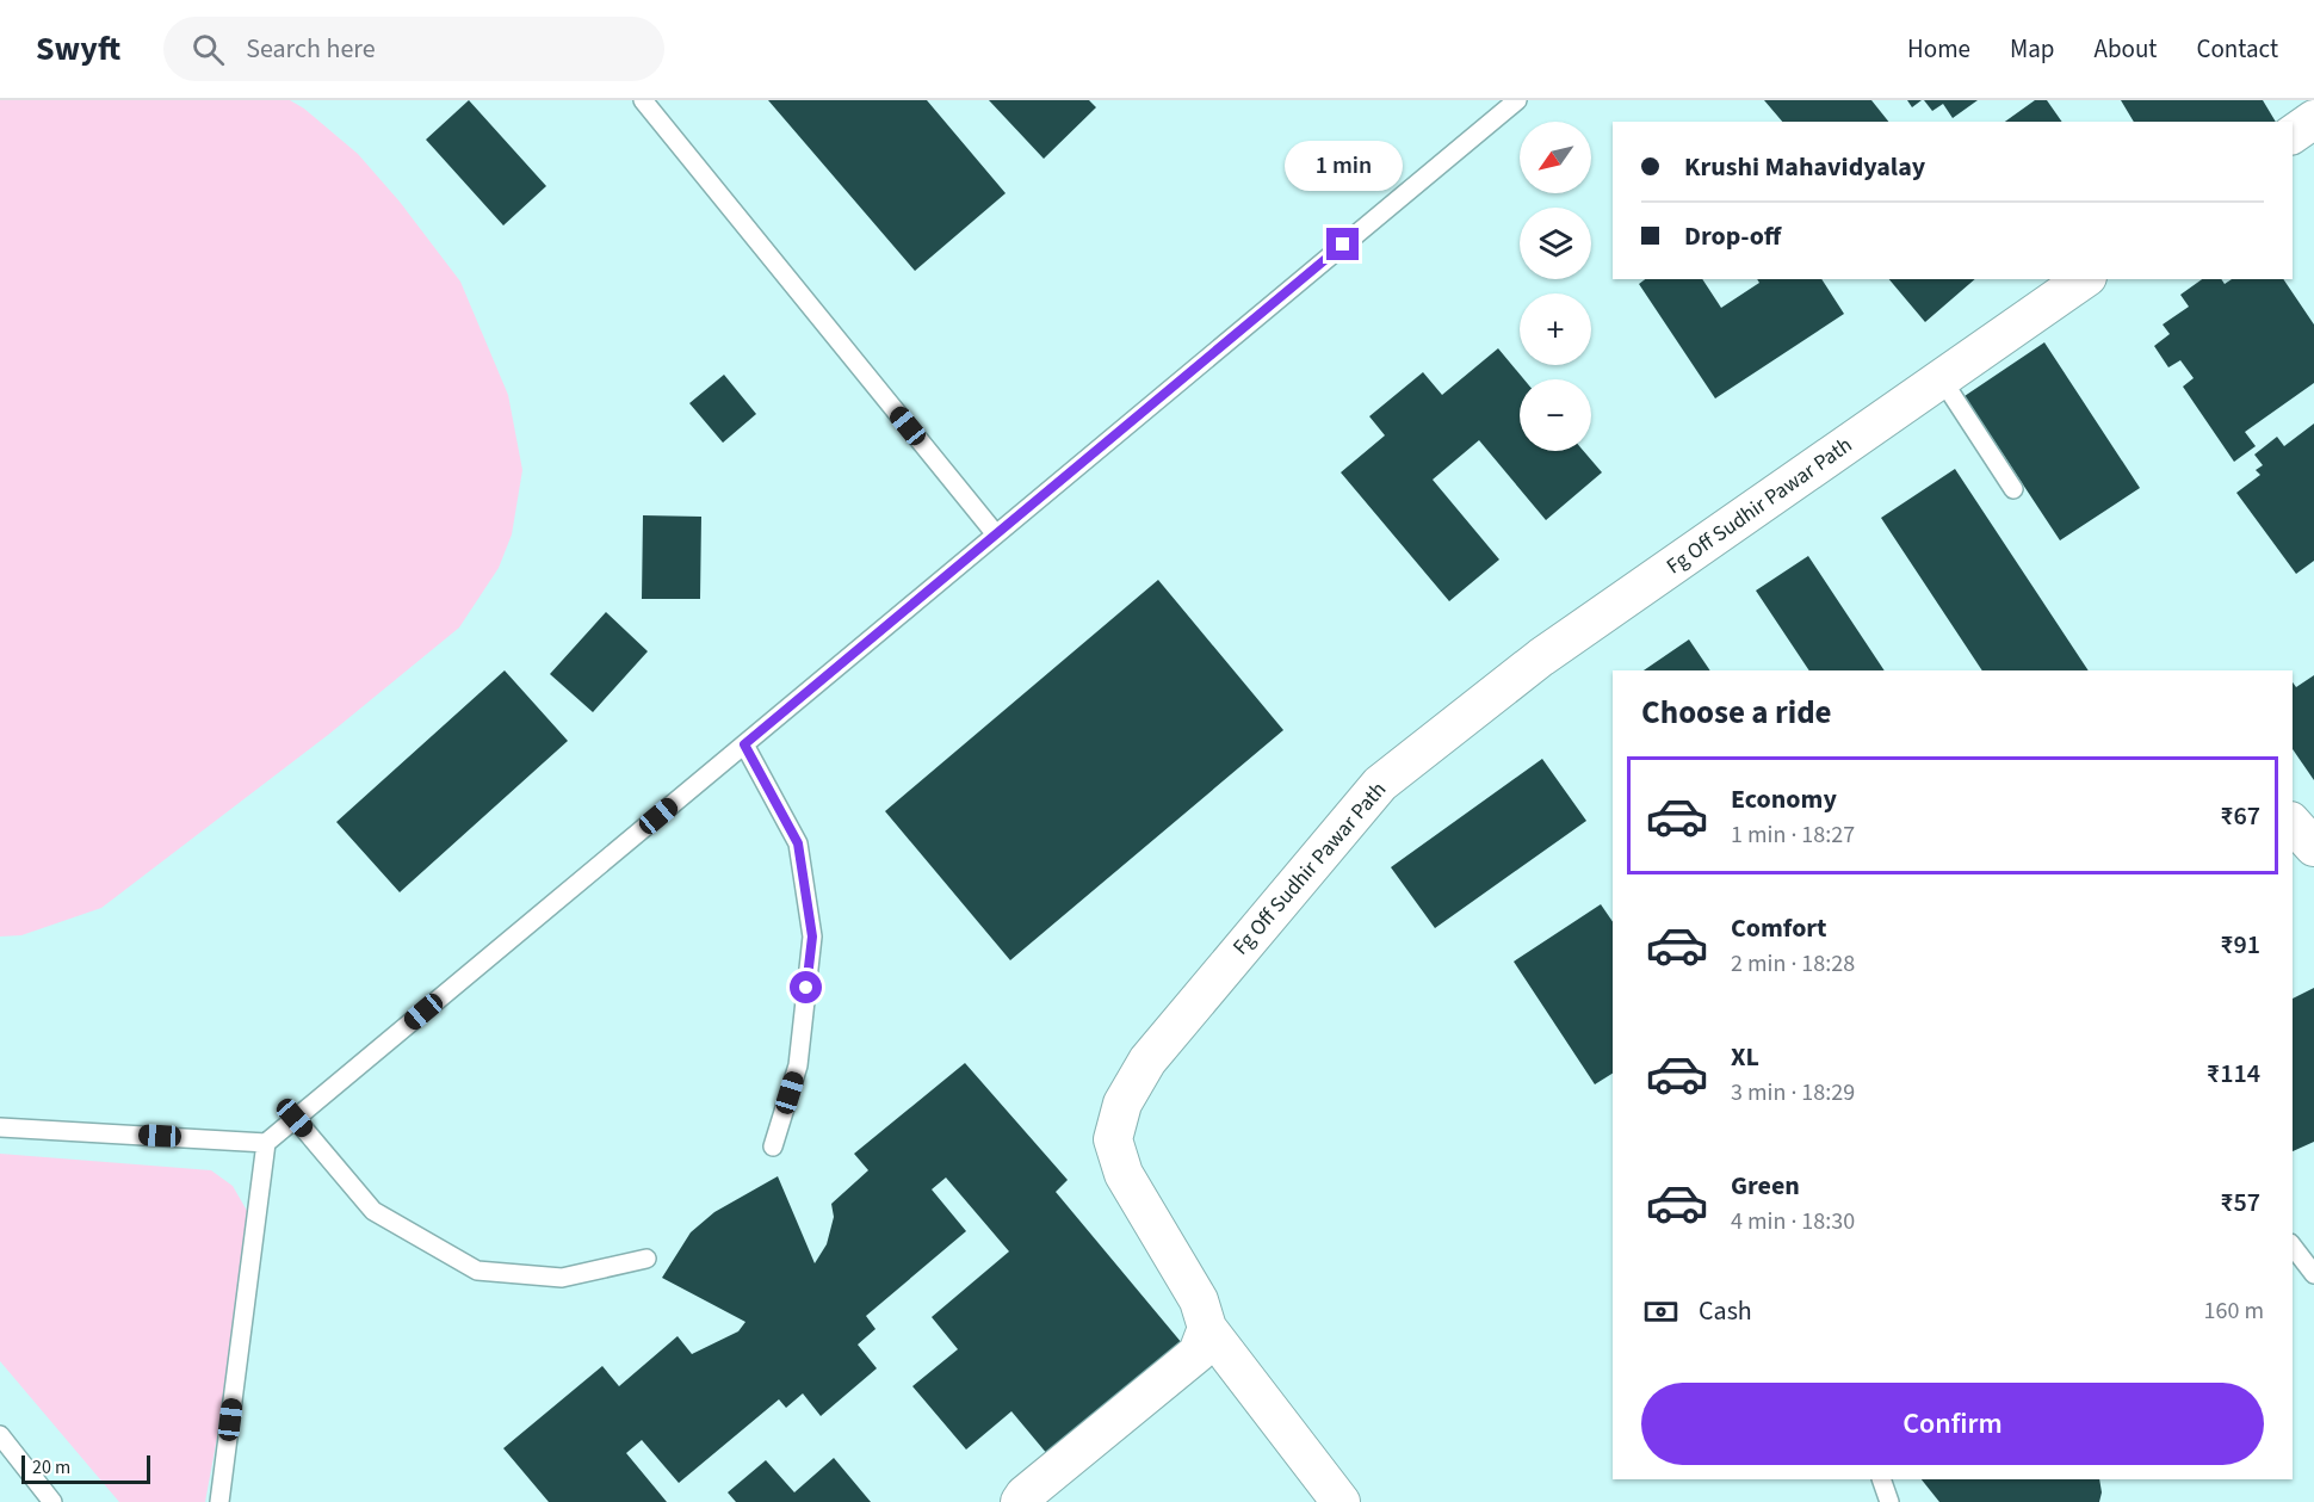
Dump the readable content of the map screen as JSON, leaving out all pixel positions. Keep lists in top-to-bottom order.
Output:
{
  "streets": {
    "street": ["Fg Off Sudhir Pawar Path"]
  },
  "scale_bar": "20 m",
  "north": "bottom left",
  "page": {
    "header": "Swyft",
    "search": "Search here",
    "nav": [
      "Home",
      "Map",
      "About",
      "Contact"
    ],
    "map_buttons": ["+", "−"],
    "banner": ["Krushi Mahavidyalay", "Drop-off"],
    "bubble": "1 min",
    "heading": "Choose a ride",
    "list": [
      {
        "name": "Economy",
        "note": "1 min · 18:27",
        "value": "₹67"
      },
      {
        "name": "Comfort",
        "note": "2 min · 18:28",
        "value": "₹91"
      },
      {
        "name": "XL",
        "note": "3 min · 18:29",
        "value": "₹114"
      },
      {
        "name": "Green",
        "note": "4 min · 18:30",
        "value": "₹57"
      }
    ],
    "pay": ["Cash", "160 m"],
    "buttons": "Confirm",
    "scale": "20 m"
  }
}
